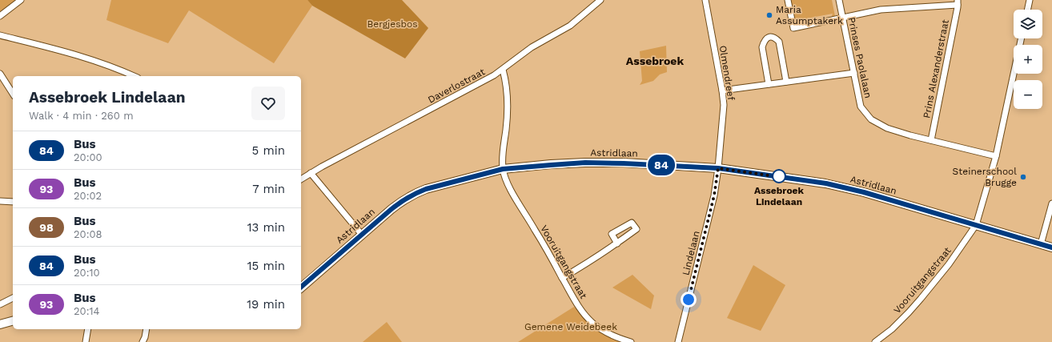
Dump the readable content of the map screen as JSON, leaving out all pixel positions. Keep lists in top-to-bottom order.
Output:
{
  "streets": {
    "main road": ["Astridlaan"],
    "street": [
      "Prinses Paolalaan",
      "Prins Alexanderstraat",
      "Olmendreef",
      "Daverlostraat",
      "Lindelaan",
      "Vooruitgangstraat"
    ]
  },
  "crossings": [
    ["Prinses Paolalaan", "Prins Alexanderstraat"],
    ["Prinses Paolalaan", "Vooruitgangstraat"],
    ["Olmendreef", "Astridlaan"],
    ["Olmendreef", "Lindelaan"],
    ["Daverlostraat", "Vooruitgangstraat"],
    ["Astridlaan", "Lindelaan"],
    ["Astridlaan", "Vooruitgangstraat"]
  ],
  "districts": ["Assebroek"],
  "parks": ["Bergjesbos", "Gemene Weidebeek"],
  "places": ["Maria Assumptakerk", "Assebroek Lindelaan", "Steinerschool Brugge"],
  "lines": ["bus line 84"],
  "page": {
    "on_map": "84",
    "map_buttons": ["+", "−"],
    "heading": ["Assebroek Lindelaan", "Walk · 4 min · 260 m"],
    "list": [
      {
        "mark": "84",
        "name": "Bus",
        "note": "20:00",
        "value": "5 min"
      },
      {
        "mark": "93",
        "name": "Bus",
        "note": "20:02",
        "value": "7 min"
      },
      {
        "mark": "98",
        "name": "Bus",
        "note": "20:08",
        "value": "13 min"
      },
      {
        "mark": "84",
        "name": "Bus",
        "note": "20:10",
        "value": "15 min"
      },
      {
        "mark": "93",
        "name": "Bus",
        "note": "20:14",
        "value": "19 min"
      }
    ]
  }
}
